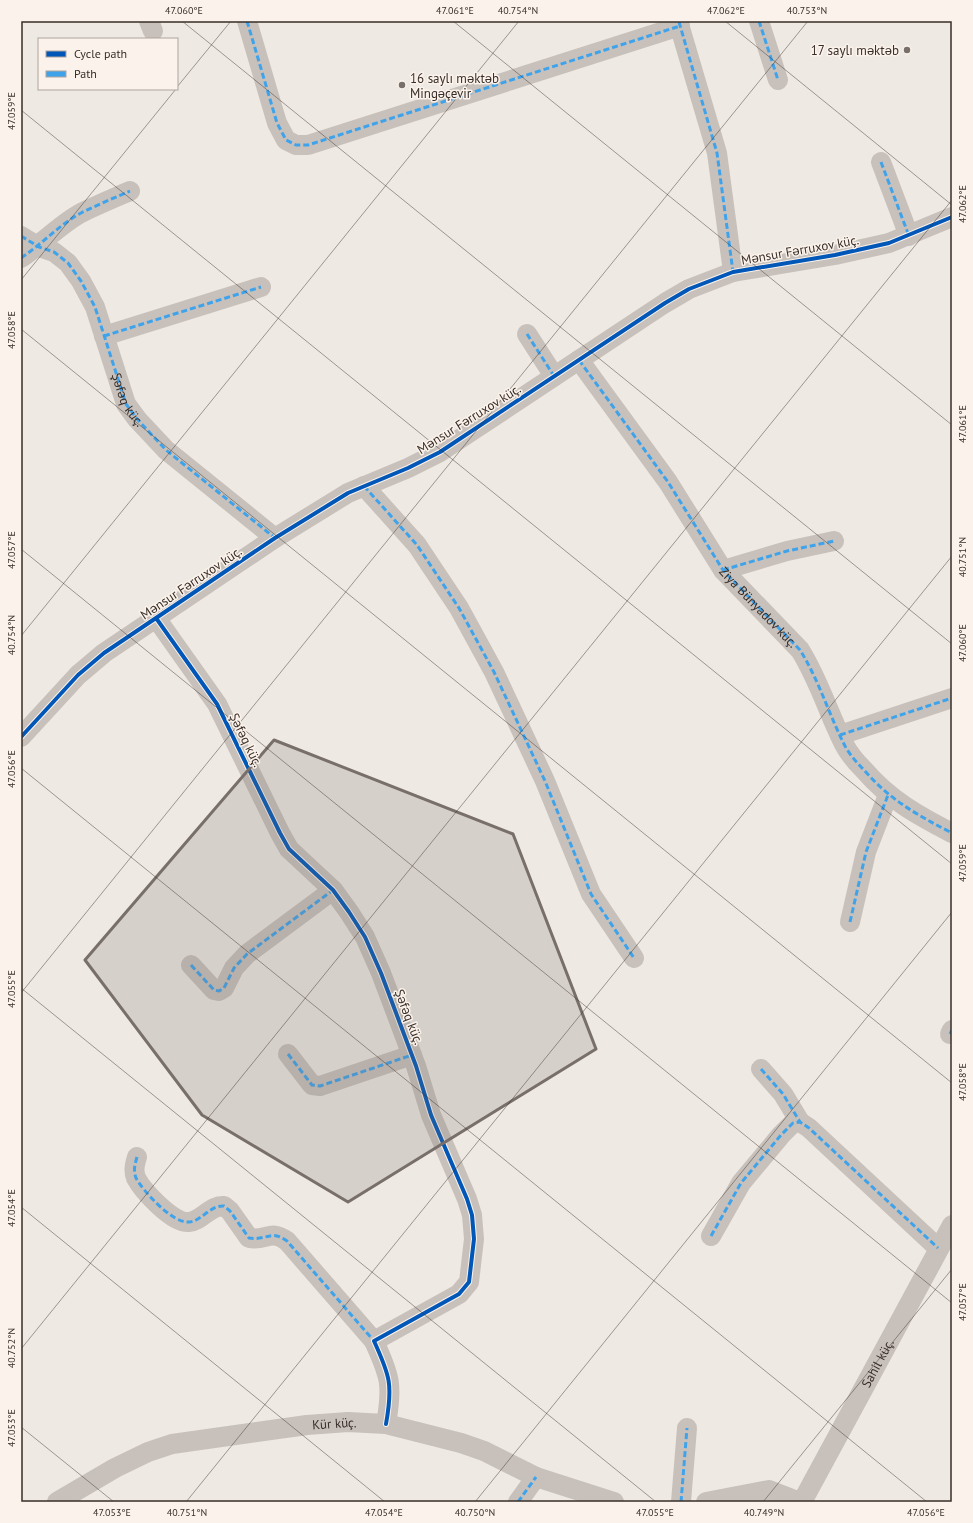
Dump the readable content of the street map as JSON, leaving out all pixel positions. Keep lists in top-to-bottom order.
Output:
{
  "streets": {
    "street": [
      "Mənsur Fərruxov küç.",
      "Şəfəq küç.",
      "Ziya Bünyadov küç.",
      "Sahil küç.",
      "Kür küç."
    ]
  },
  "crossings": [
    ["Mənsur Fərruxov küç.", "Şəfəq küç."],
    ["Mənsur Fərruxov küç.", "Ziya Bünyadov küç."]
  ],
  "places": ["17 saylı məktəb", "16 saylı məktəb Mingəçevir"],
  "legend": ["Cycle path", "Path"],
  "coordinates": [
    "47.060°E",
    "47.061°E",
    "40.754°N",
    "47.062°E",
    "40.753°N",
    "47.059°E",
    "47.058°E",
    "47.057°E",
    "40.751°N",
    "47.056°E",
    "47.055°E",
    "47.054°E",
    "40.752°N",
    "47.053°E",
    "40.750°N",
    "40.749°N"
  ]
}
